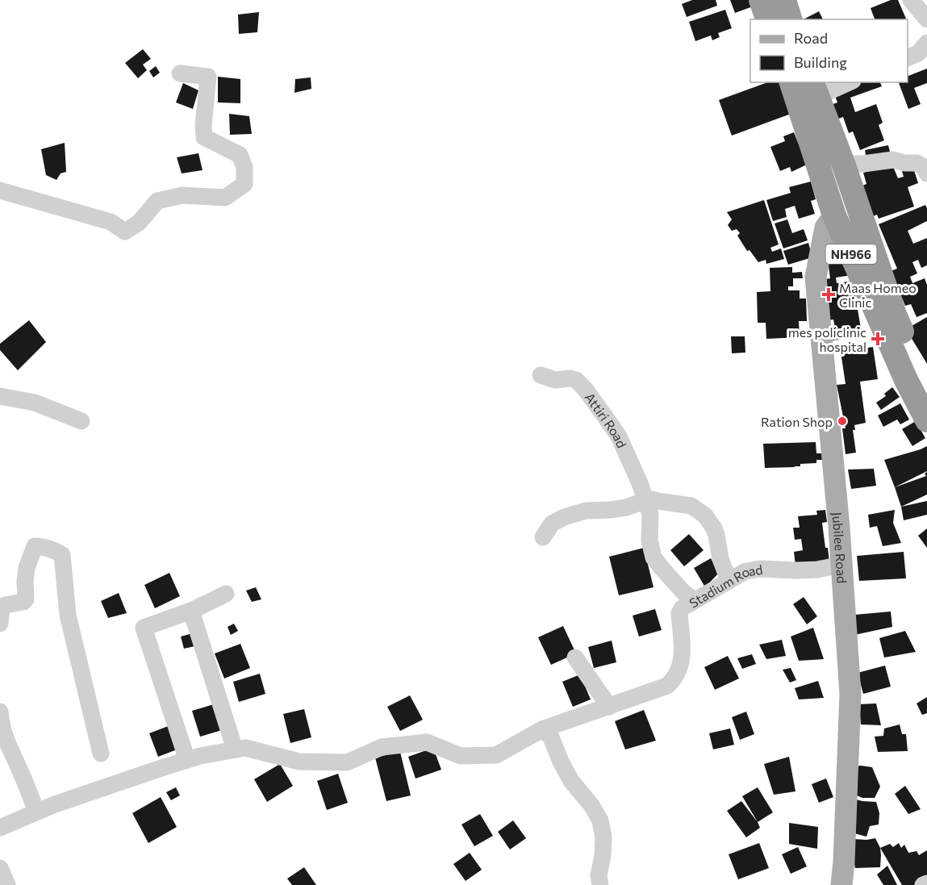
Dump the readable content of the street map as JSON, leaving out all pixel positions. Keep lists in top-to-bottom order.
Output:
{
  "streets": {
    "highway": ["NH966"],
    "main road": ["Jubilee Road"],
    "street": ["Attiri Road", "Stadium Road"]
  },
  "crossings": [
    ["NH966", "Jubilee Road"],
    ["Attiri Road", "Stadium Road"],
    ["Jubilee Road", "Stadium Road"]
  ],
  "places": {
    "health": ["Maas Homeo Clinic", "mes policlinic hospital"],
    "other": ["Ration Shop"]
  },
  "legend": ["Road", "Building"]
}
